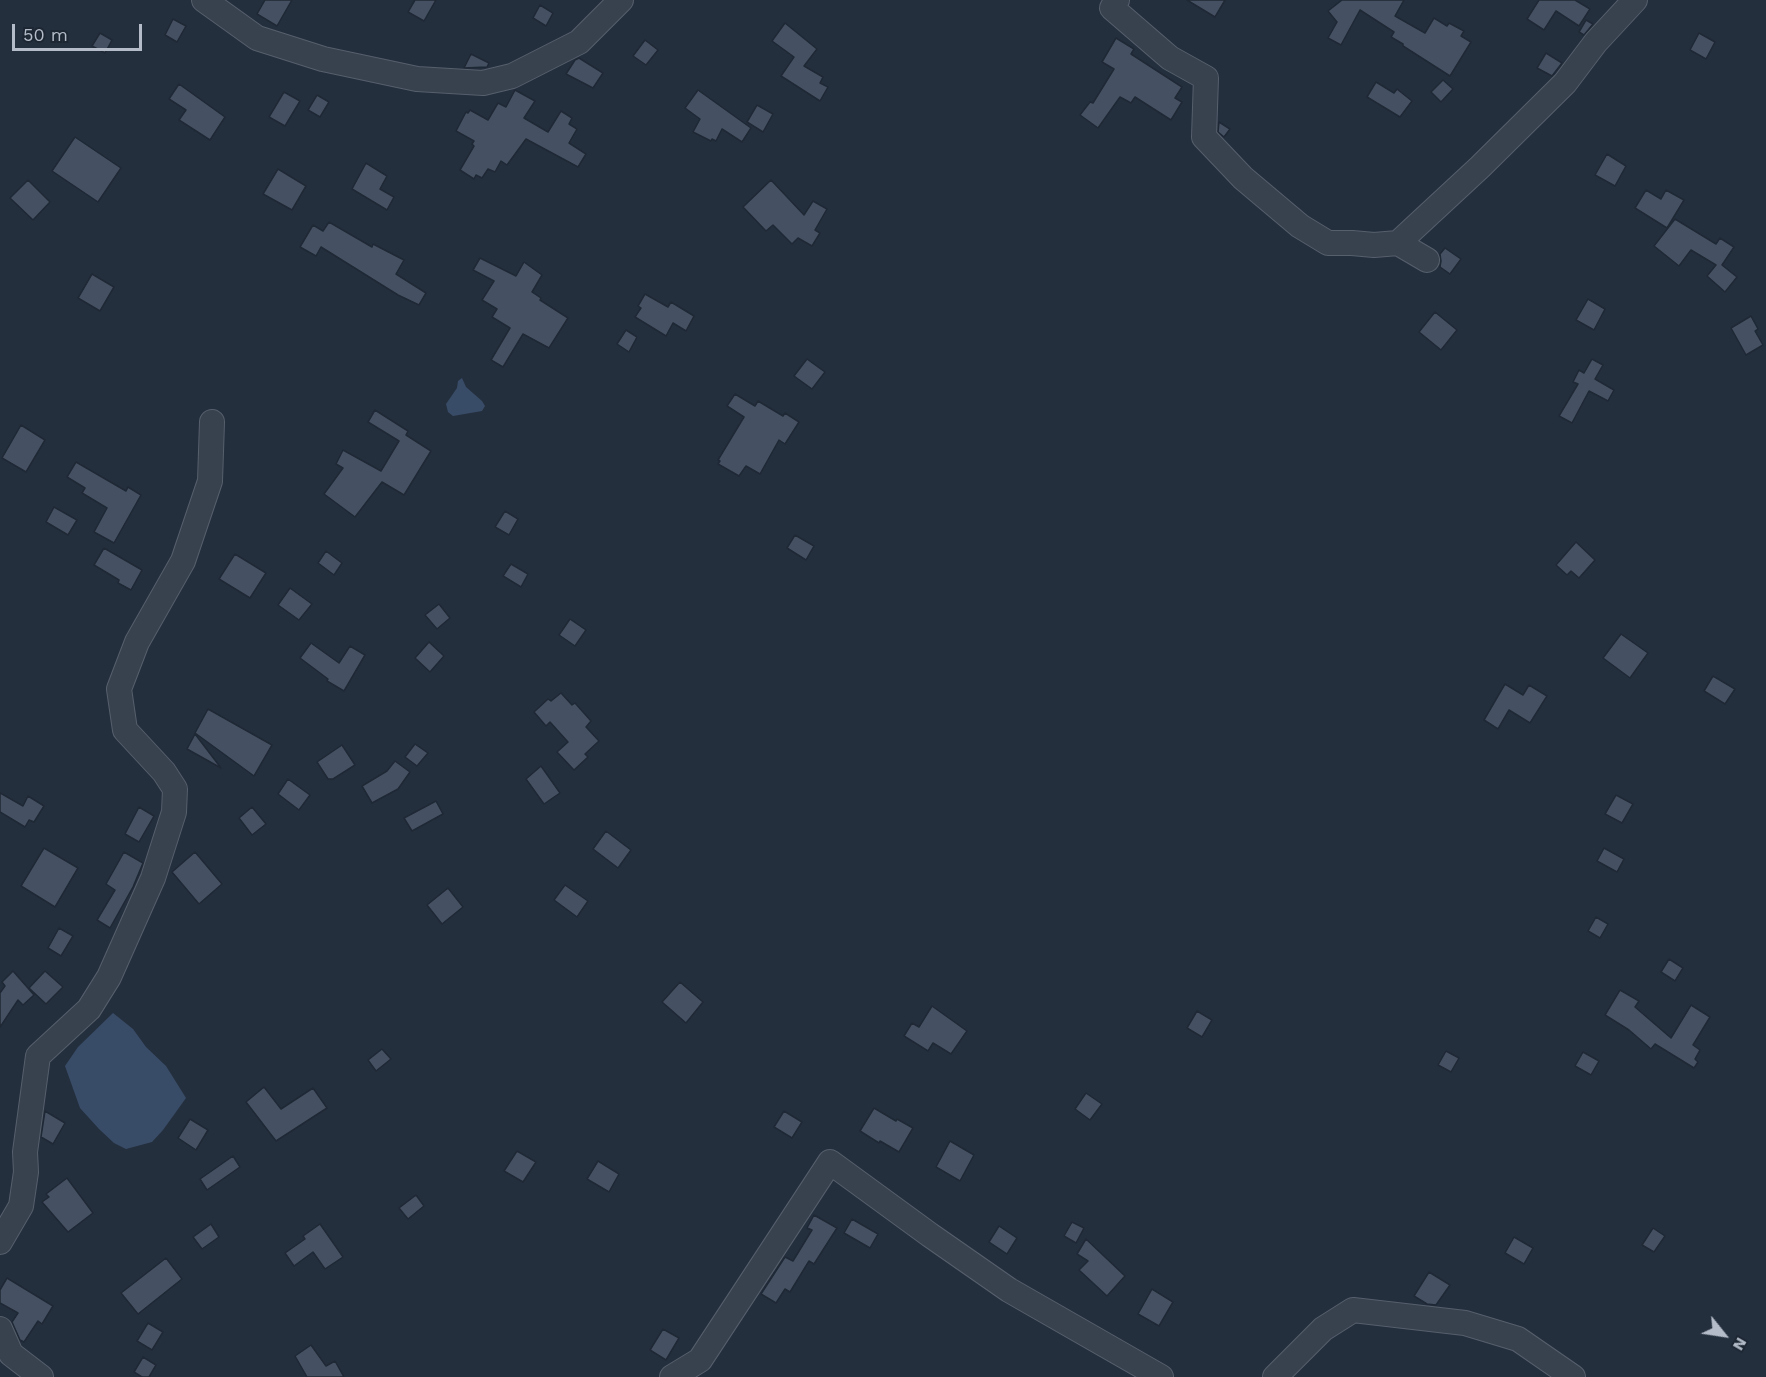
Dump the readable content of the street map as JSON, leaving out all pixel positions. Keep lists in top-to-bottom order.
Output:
{
  "scale_bar": "50 m",
  "north": "bottom right"
}
